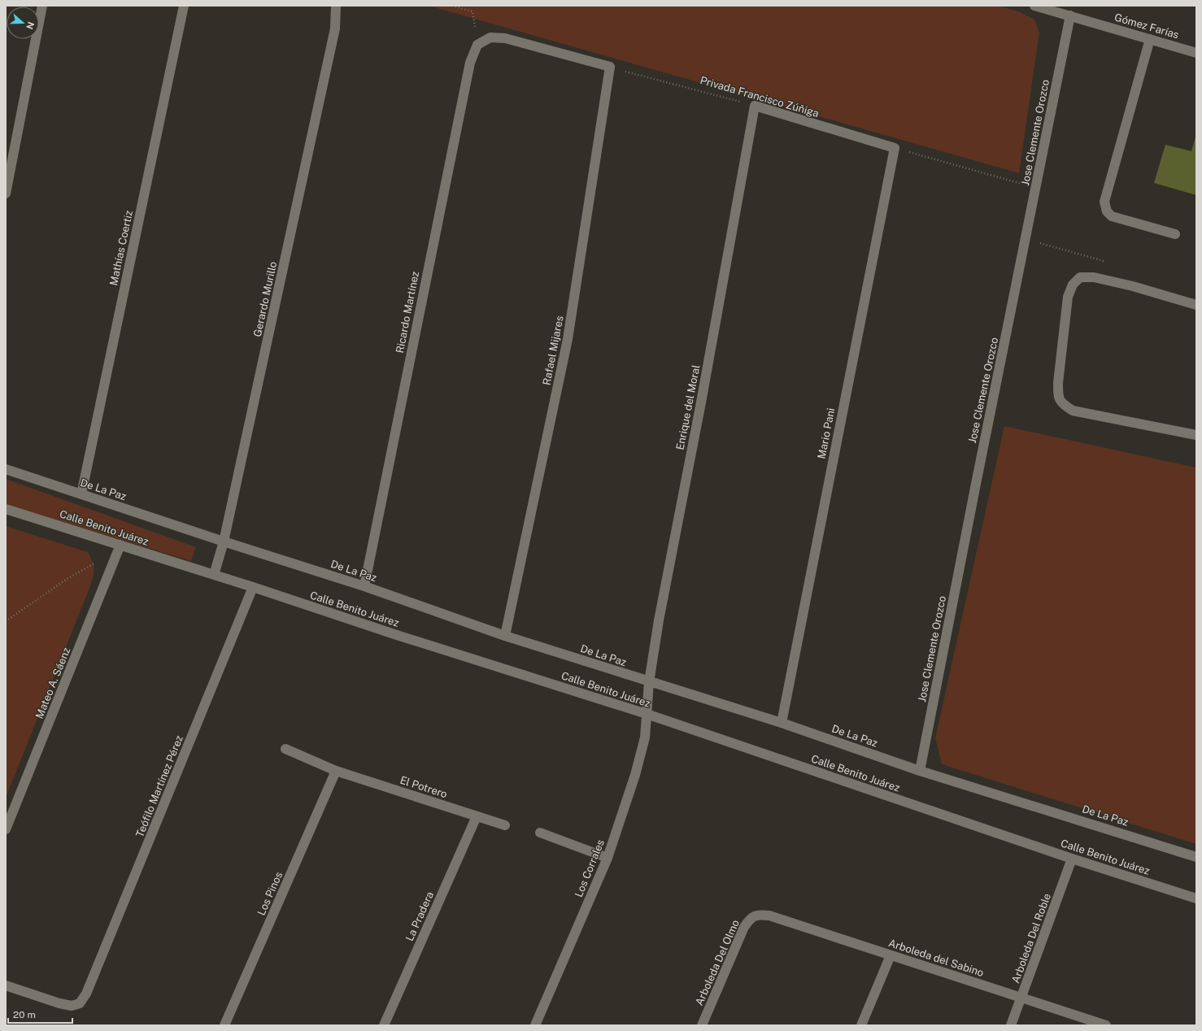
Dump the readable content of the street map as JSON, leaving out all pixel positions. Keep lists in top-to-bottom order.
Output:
{
  "streets": {
    "street": [
      "Gómez Farías",
      "Privada Francisco Zúñiga",
      "Jose Clemente Orozco",
      "Mathías Coertiz",
      "Gerardo Murillo",
      "Ricardo Martínez",
      "Rafael Mijares",
      "Enrique del Moral",
      "Mario Pani",
      "De La Paz",
      "Calle Benito Juárez",
      "Mateo A. Sáenz",
      "Teófilo Martínez Pérez",
      "El Potrero",
      "Los Corrales",
      "Los Pinos",
      "La Pradera",
      "Arboleda Del Roble",
      "Arboleda del Sabino",
      "Arboleda Del Olmo"
    ]
  },
  "crossings": [
    ["Gómez Farías", "Jose Clemente Orozco"],
    ["Privada Francisco Zúñiga", "Rafael Mijares"],
    ["Privada Francisco Zúñiga", "Enrique del Moral"],
    ["Privada Francisco Zúñiga", "Mario Pani"],
    ["Jose Clemente Orozco", "De La Paz"],
    ["Mathías Coertiz", "De La Paz"],
    ["Gerardo Murillo", "De La Paz"],
    ["Gerardo Murillo", "Calle Benito Juárez"],
    ["Ricardo Martínez", "De La Paz"],
    ["Rafael Mijares", "De La Paz"],
    ["Enrique del Moral", "De La Paz"],
    ["Enrique del Moral", "Calle Benito Juárez"],
    ["Enrique del Moral", "Los Corrales"],
    ["Mario Pani", "De La Paz"],
    ["Calle Benito Juárez", "Mateo A. Sáenz"],
    ["Calle Benito Juárez", "Teófilo Martínez Pérez"],
    ["Calle Benito Juárez", "Los Corrales"],
    ["Calle Benito Juárez", "Arboleda Del Roble"],
    ["El Potrero", "Los Pinos"],
    ["El Potrero", "La Pradera"],
    ["Arboleda Del Roble", "Arboleda del Sabino"],
    ["Arboleda del Sabino", "Arboleda Del Olmo"]
  ],
  "scale_bar": "20 m",
  "north": "right"
}
